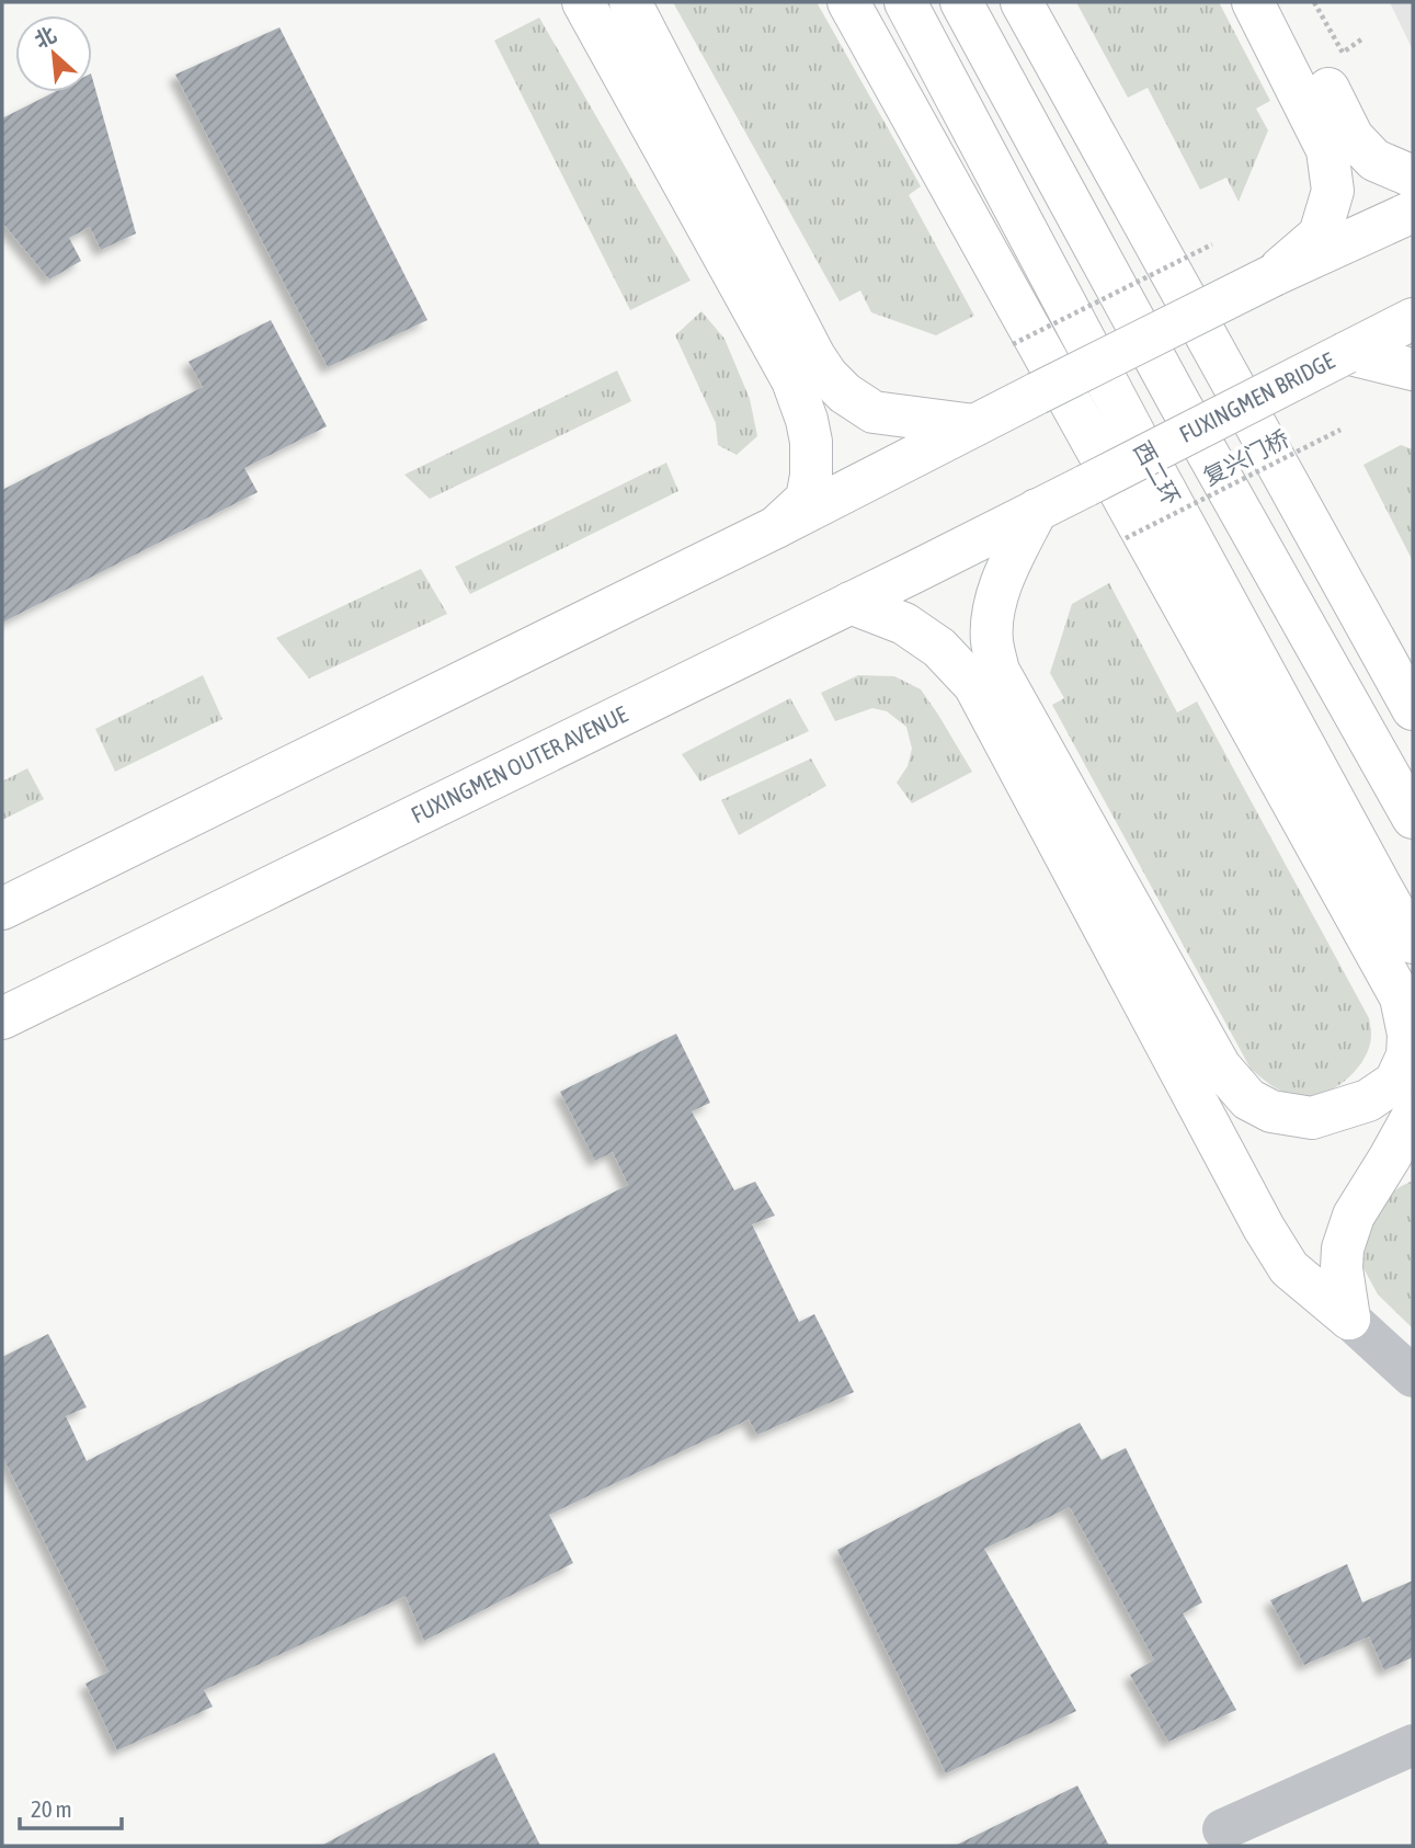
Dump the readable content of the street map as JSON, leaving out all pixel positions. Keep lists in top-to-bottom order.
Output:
{
  "streets": {
    "main road": ["FUXINGMEN BRIDGE", "西二环", "FUXINGMEN OUTER AVENUE"],
    "path": ["复兴门桥"]
  },
  "crossings": [
    ["FUXINGMEN BRIDGE", "FUXINGMEN OUTER AVENUE"]
  ],
  "scale_bar": "20 m",
  "north": "top left"
}
